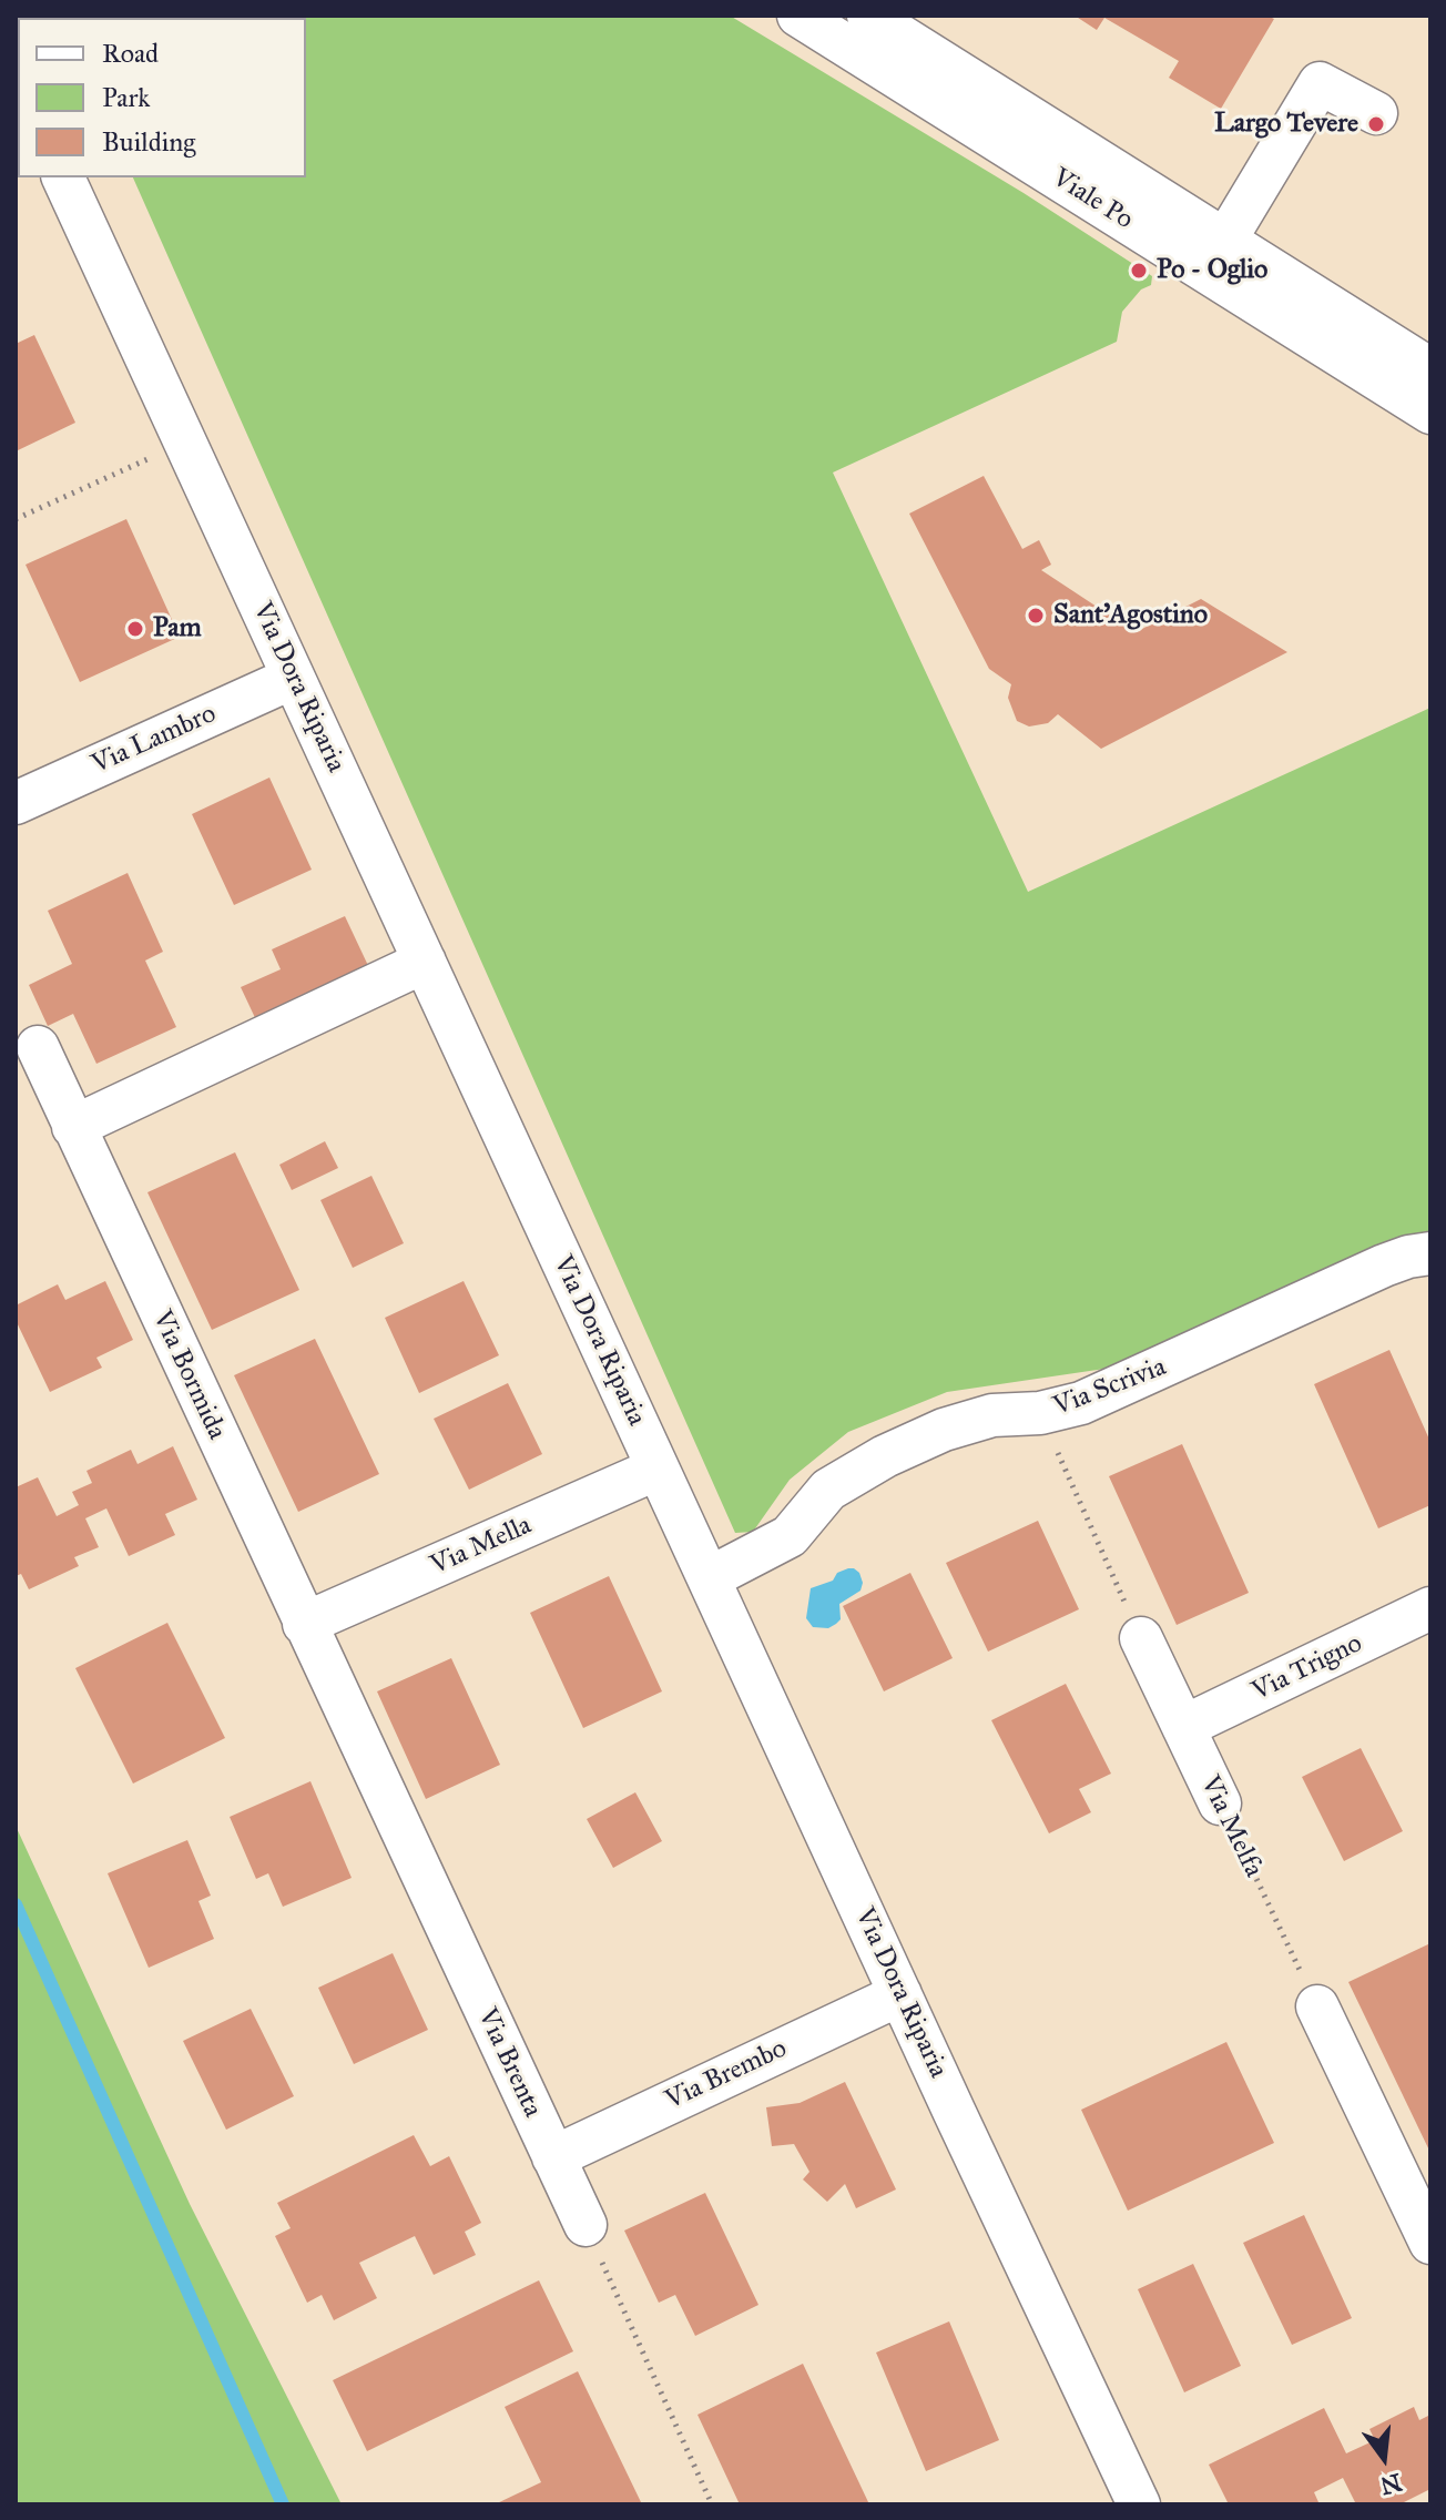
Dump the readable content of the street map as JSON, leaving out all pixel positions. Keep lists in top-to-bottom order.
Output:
{
  "streets": {
    "street": [
      "Viale Po",
      "Via Dora Riparia",
      "Via Lambro",
      "Via Bormida",
      "Via Scrivia",
      "Via Mella",
      "Via Trigno",
      "Via Melfa",
      "Via Brenta",
      "Via Brembo"
    ]
  },
  "crossings": [
    ["Via Dora Riparia", "Via Lambro"],
    ["Via Dora Riparia", "Via Scrivia"],
    ["Via Dora Riparia", "Via Mella"],
    ["Via Dora Riparia", "Via Brembo"],
    ["Via Bormida", "Via Mella"],
    ["Via Bormida", "Via Brenta"],
    ["Via Mella", "Via Brenta"],
    ["Via Trigno", "Via Melfa"],
    ["Via Brenta", "Via Brembo"]
  ],
  "places": [
    "Largo Tevere",
    "Po - Oglio",
    "Sant'Agostino",
    "Pam"
  ],
  "legend": ["Road", "Park", "Building"],
  "north": "bottom"
}
